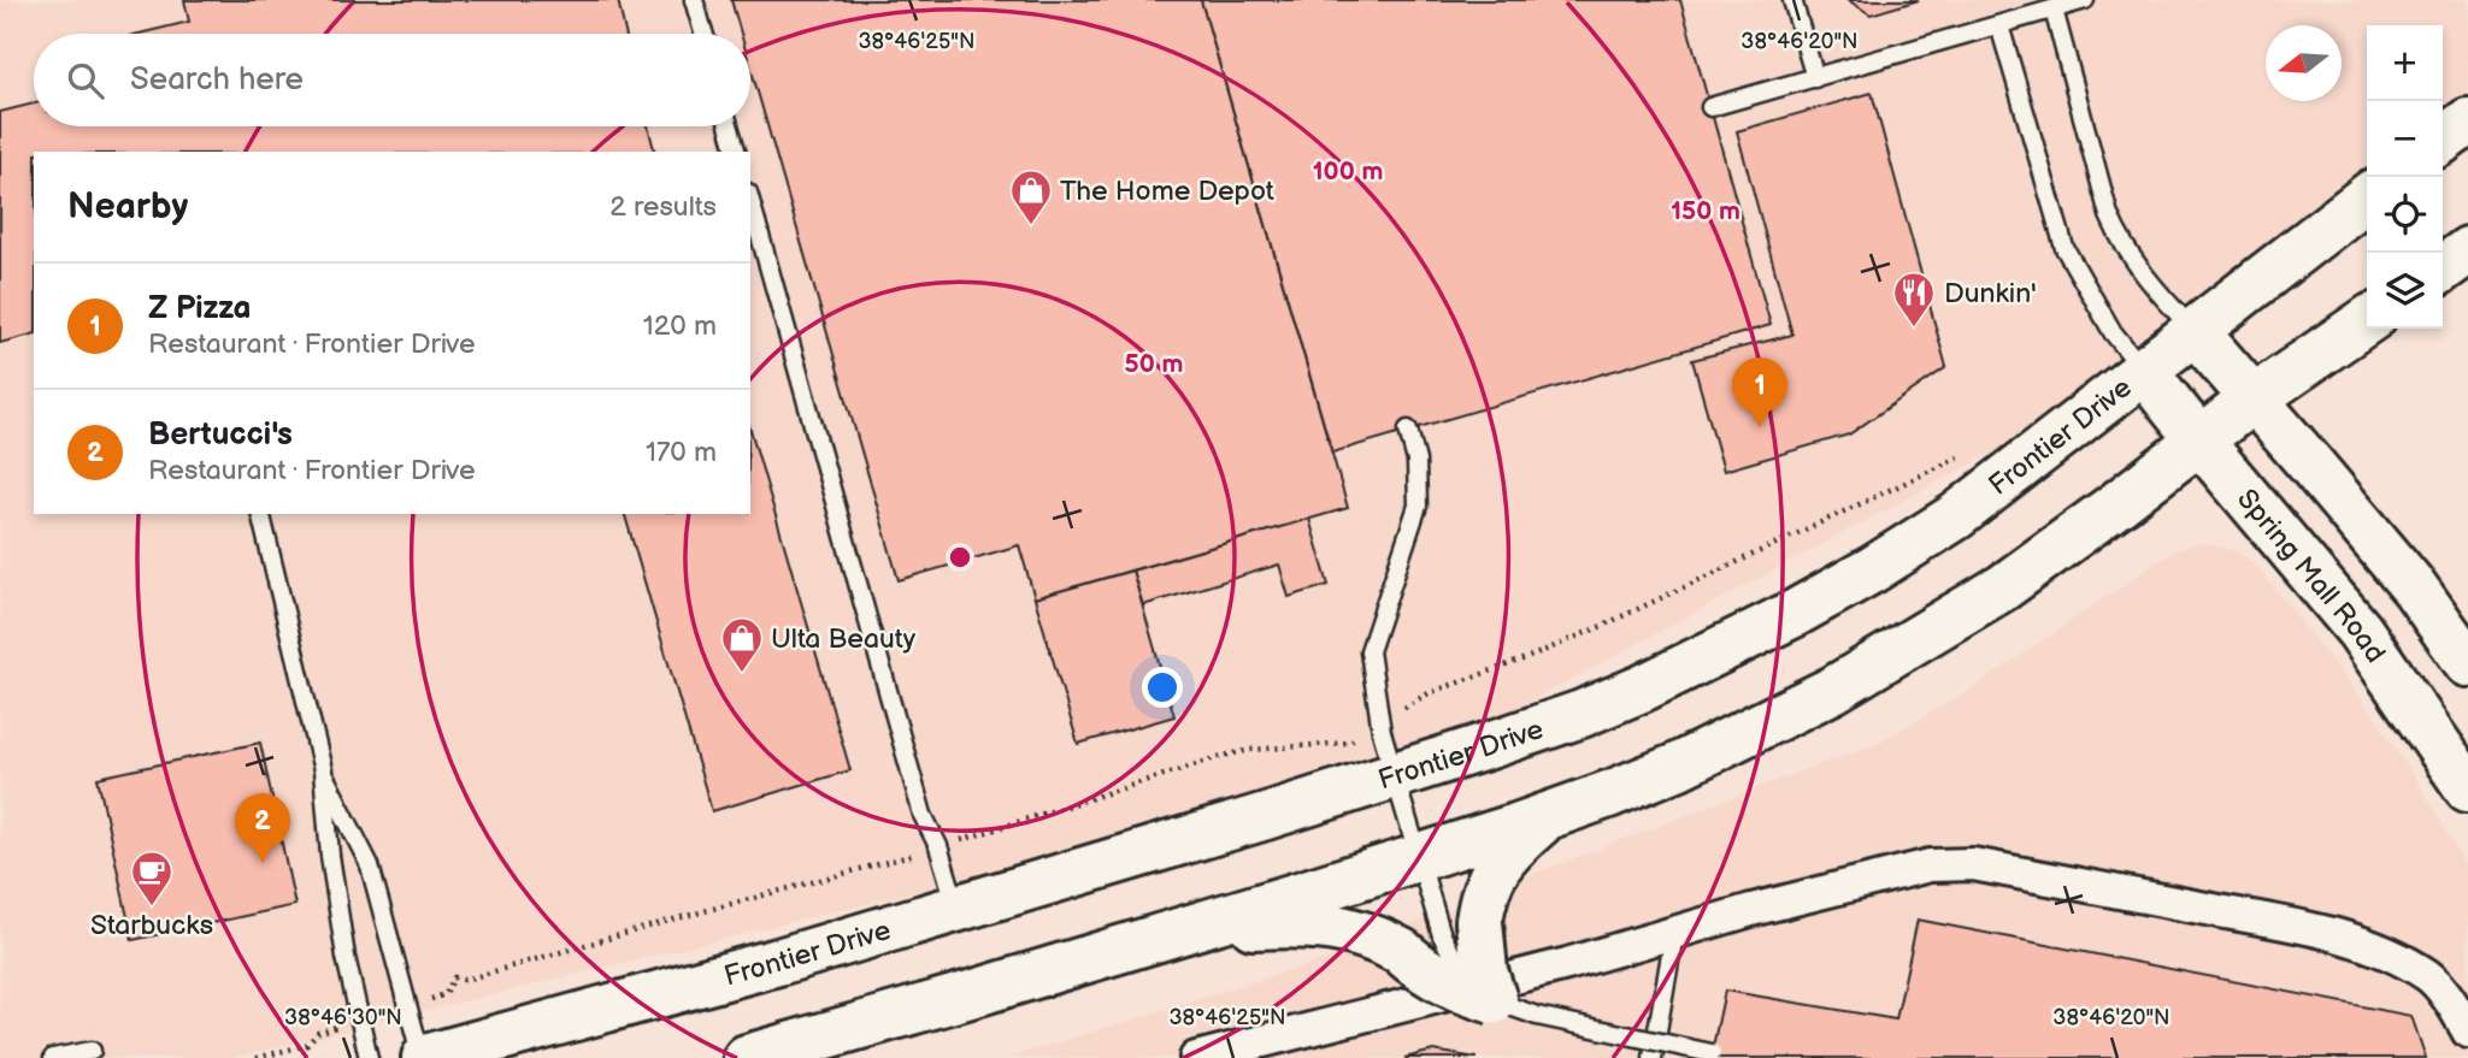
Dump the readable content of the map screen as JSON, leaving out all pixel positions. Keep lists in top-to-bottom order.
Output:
{
  "streets": {
    "main road": ["Frontier Drive", "Spring Mall Road"]
  },
  "crossings": [
    ["Frontier Drive", "Spring Mall Road"]
  ],
  "places": {
    "shop": ["The Home Depot", "Ulta Beauty"],
    "restaurant": ["Dunkin'"],
    "cafe": ["Starbucks"]
  },
  "north": "left",
  "page": {
    "map_buttons": ["+", "−"],
    "search": "Search here",
    "heading": ["Nearby", "2 results"],
    "list": [
      {
        "mark": "1",
        "name": "Z Pizza",
        "note": "Restaurant · Frontier Drive",
        "value": "120 m"
      },
      {
        "mark": "2",
        "name": "Bertucci's",
        "note": "Restaurant · Frontier Drive",
        "value": "170 m"
      }
    ],
    "pins": ["1", "2"]
  },
  "coordinates": ["38°46'25\"N", "38°46'20\"N", "38°46'30\"N"],
  "rings": ["100 m", "150 m", "50 m"]
}
